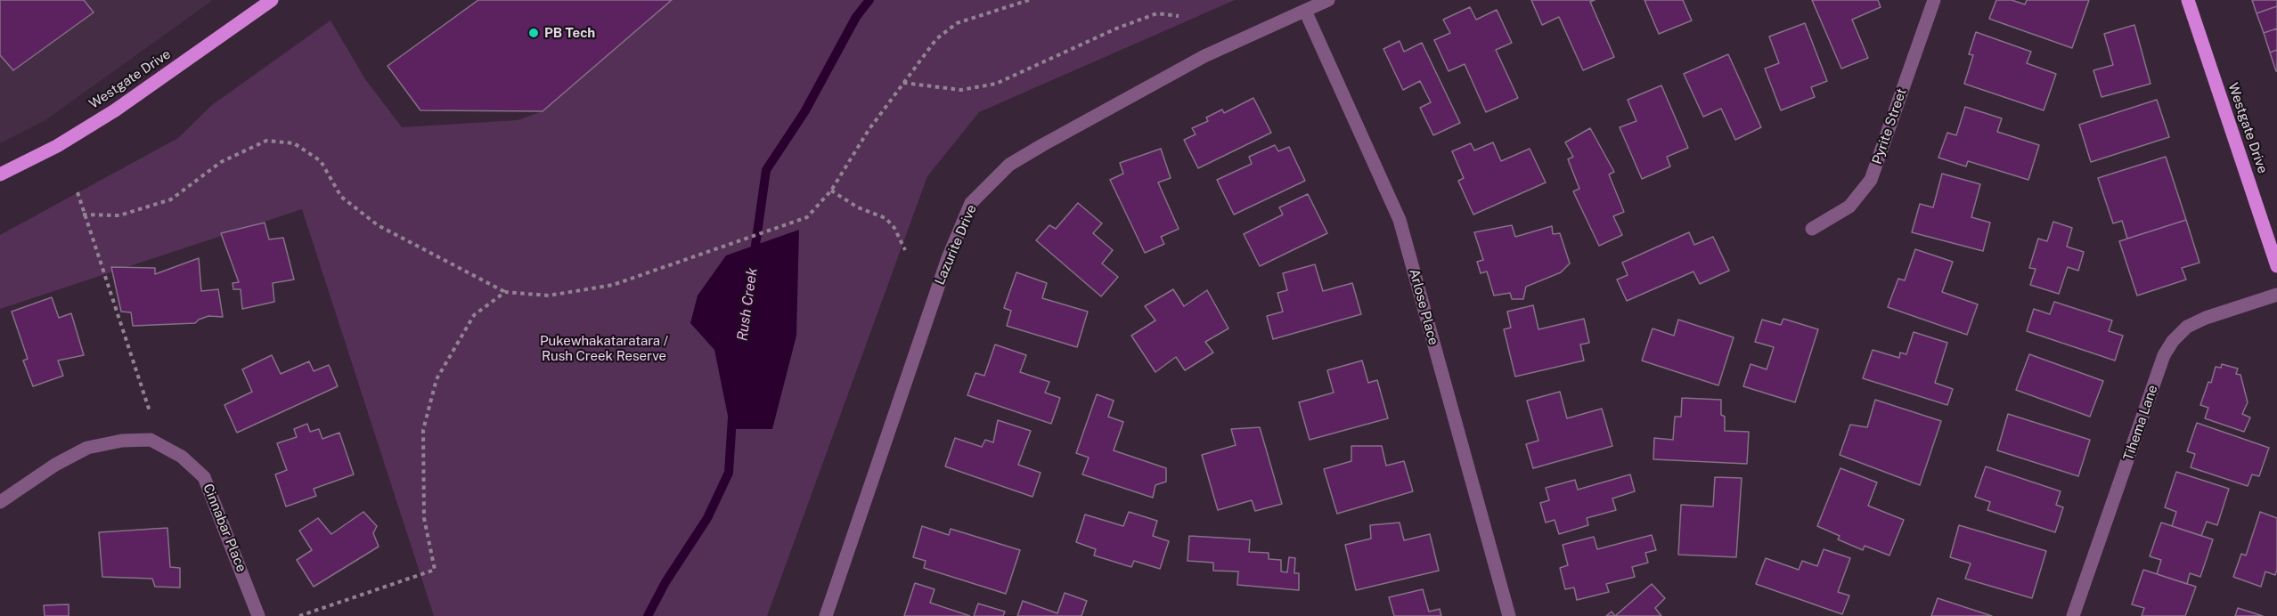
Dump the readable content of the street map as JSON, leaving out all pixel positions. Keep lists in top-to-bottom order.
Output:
{
  "streets": {
    "main road": ["Westgate Drive"],
    "street": [
      "Pyrite Street",
      "Lazurite Drive",
      "Arlose Place",
      "Tihema Lane",
      "Cinnabar Place"
    ]
  },
  "crossings": [
    ["Lazurite Drive", "Arlose Place"]
  ],
  "water": ["Rush Creek"],
  "parks": ["Pukewhakataratara / Rush Creek Reserve"],
  "places": ["PB Tech"]
}
